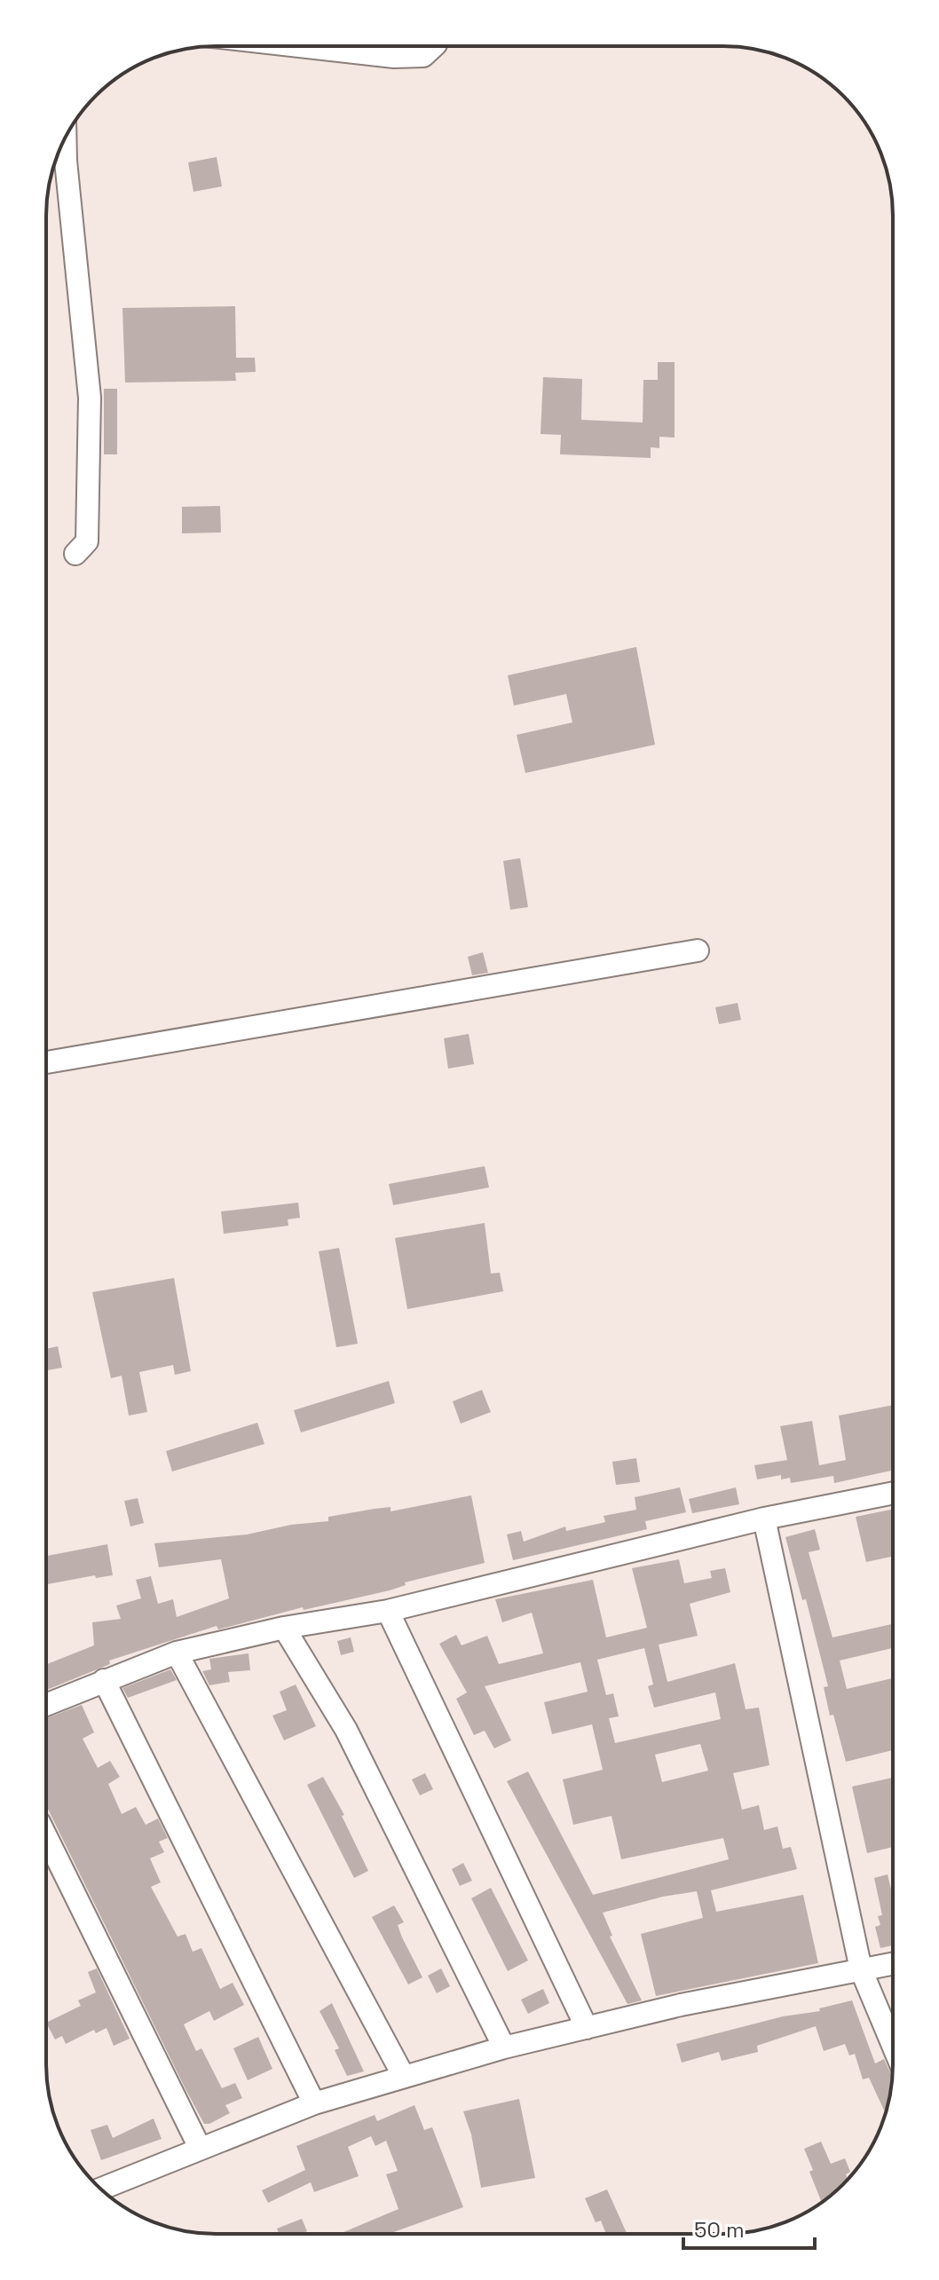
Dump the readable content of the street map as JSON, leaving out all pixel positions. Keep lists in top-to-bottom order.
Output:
{
  "scale_bar": "50 m"
}
